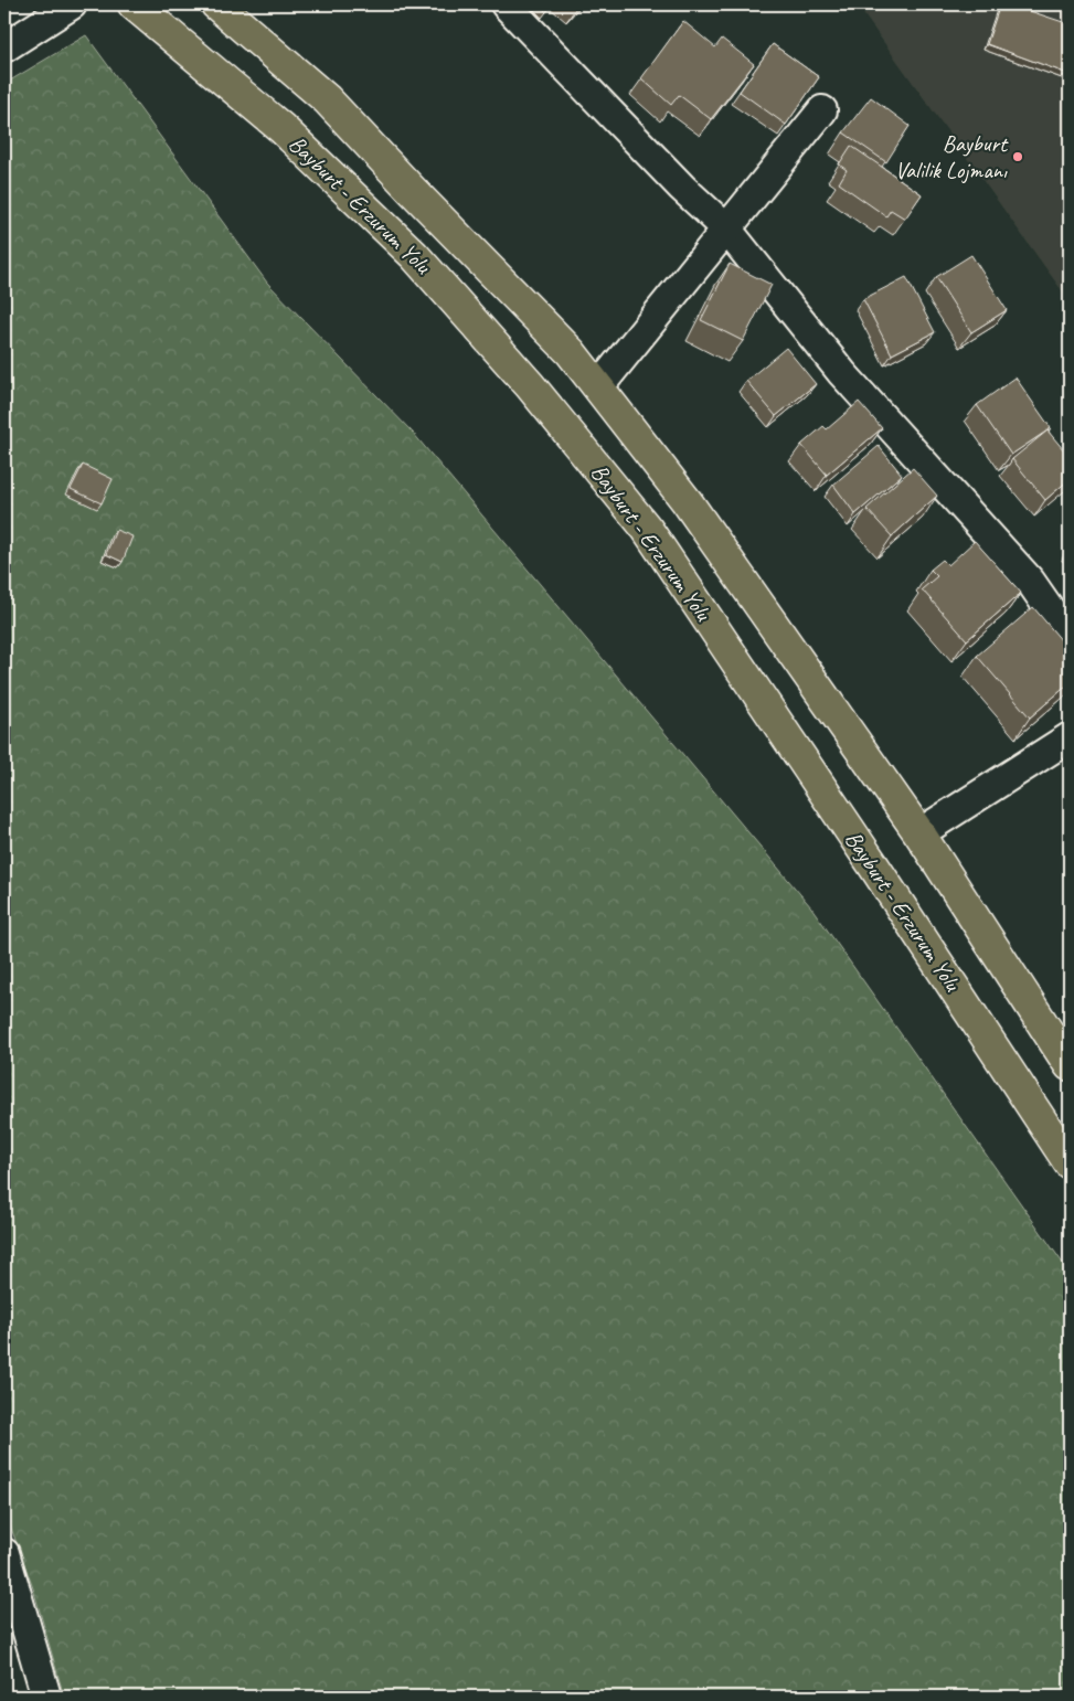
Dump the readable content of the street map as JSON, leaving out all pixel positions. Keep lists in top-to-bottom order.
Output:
{
  "streets": {
    "highway": ["Bayburt - Erzurum Yolu"]
  },
  "places": ["Bayburt Valilik Lojmanı"]
}
